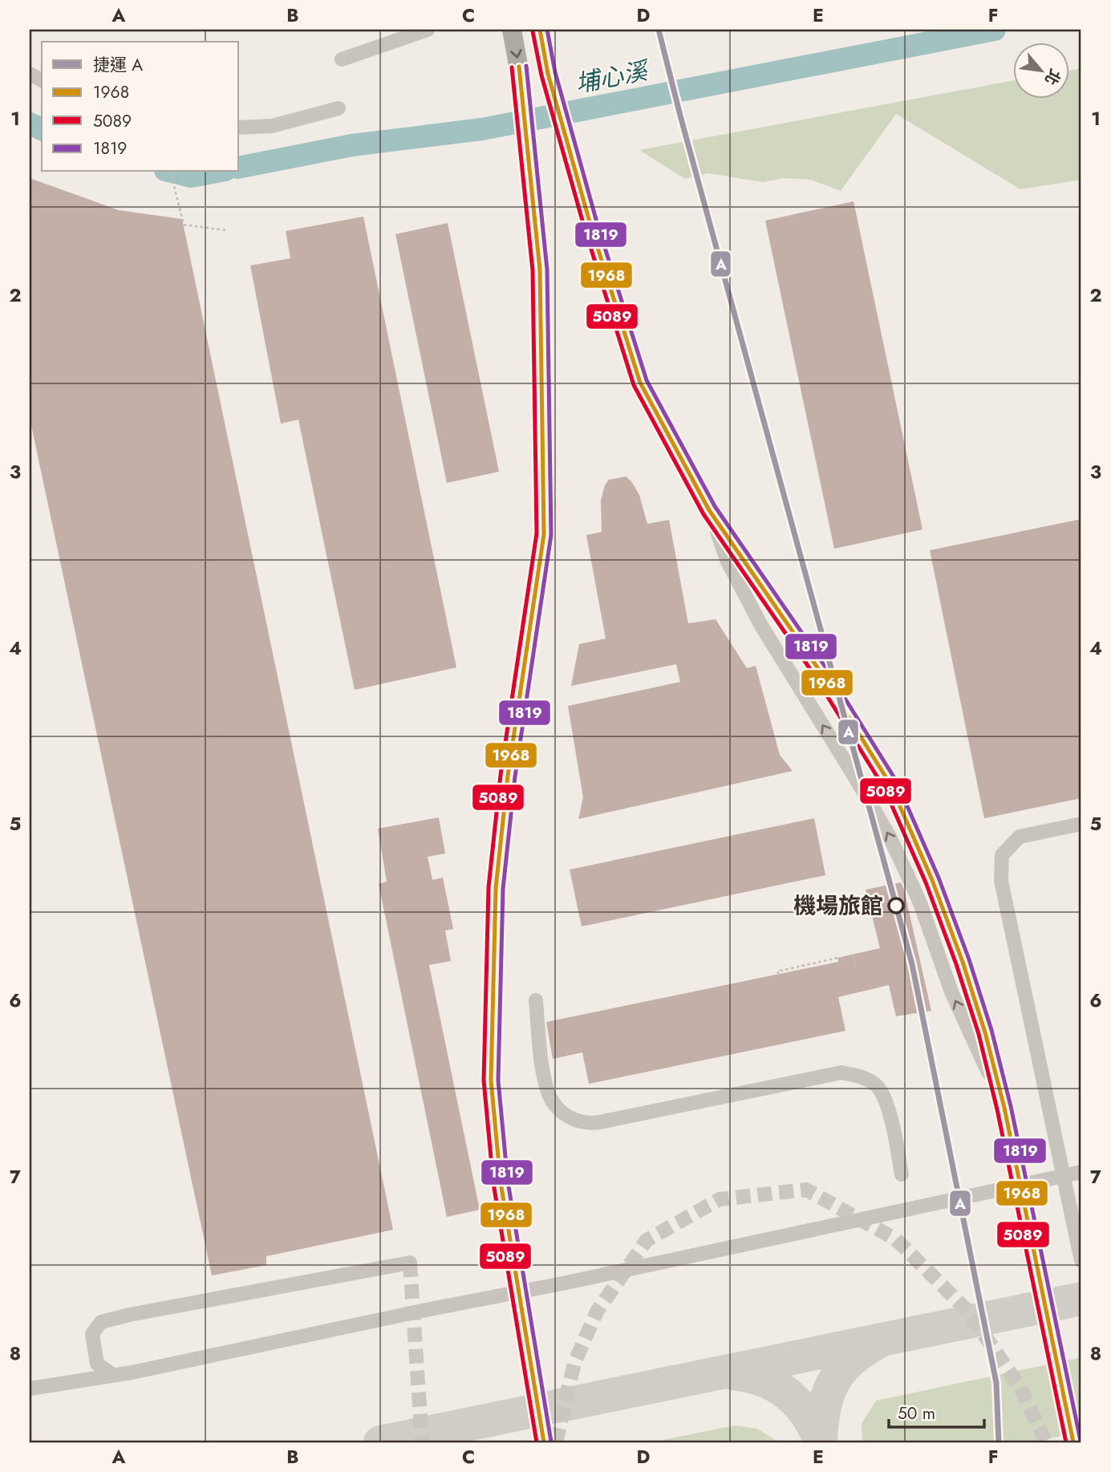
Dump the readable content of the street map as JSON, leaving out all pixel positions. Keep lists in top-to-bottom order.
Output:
{
  "water": ["埔心溪"],
  "places": ["機場旅館"],
  "lines": [
    "metro line A",
    "transit line 1968",
    "transit line 1819",
    "transit line 5089"
  ],
  "legend": [
    "捷運 A",
    "1968",
    "5089",
    "1819"
  ],
  "scale_bar": "50 m",
  "north": "bottom right",
  "grid": {
    "columns": [
      "A",
      "B",
      "C",
      "D",
      "E",
      "F"
    ],
    "rows": [
      "1",
      "2",
      "3",
      "4",
      "5",
      "6",
      "7",
      "8"
    ]
  }
}
